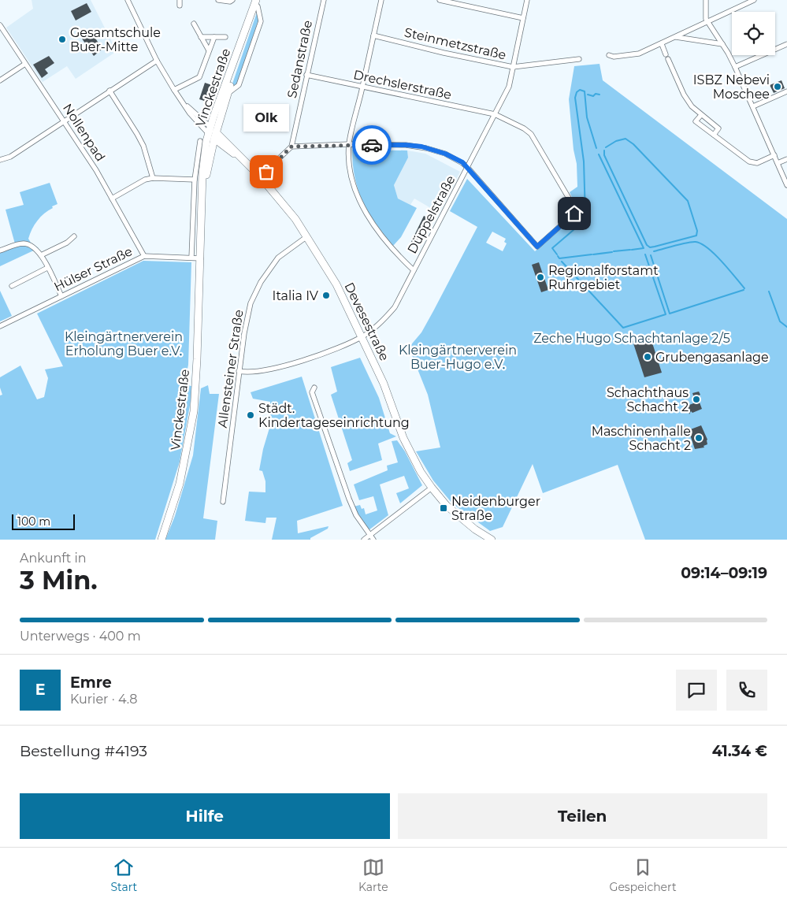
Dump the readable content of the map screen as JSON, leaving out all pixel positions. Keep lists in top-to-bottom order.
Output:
{
  "streets": {
    "main road": ["Vinckestraße", "Devesestraße"],
    "street": [
      "Steinmetzstraße",
      "Sedanstraße",
      "Drechslerstraße",
      "Nollenpad",
      "Düppelstraße",
      "Hülser Straße",
      "Allensteiner Straße"
    ]
  },
  "crossings": [
    ["Steinmetzstraße", "Düppelstraße"],
    ["Sedanstraße", "Drechslerstraße"],
    ["Drechslerstraße", "Düppelstraße"],
    ["Vinckestraße", "Hülser Straße"],
    ["Vinckestraße", "Devesestraße"],
    ["Nollenpad", "Hülser Straße"],
    ["Düppelstraße", "Devesestraße"],
    ["Düppelstraße", "Allensteiner Straße"],
    ["Devesestraße", "Allensteiner Straße"]
  ],
  "parks": ["Kleingärtnerverein Erholung Buer e.V.", "Zeche Hugo Schachtanlage 2/5", "Kleingärtnerverein Buer-Hugo e.V."],
  "places": {
    "other": [
      "Gesamtschule Buer-Mitte",
      "ISBZ Nebevi Moschee",
      "Olk",
      "Regionalforstamt Ruhrgebiet",
      "Italia IV",
      "Grubengasanlage",
      "Schachthaus Schacht 2",
      "Städt. Kindertageseinrichtung",
      "Maschinenhalle Schacht 2"
    ],
    "transit": ["Neidenburger Straße"]
  },
  "scale_bar": "100 m",
  "page": {
    "bubble": "Olk",
    "scale": "100 m",
    "heading": ["3 Min.", "Ankunft in", "09:14–09:19"],
    "panel": [
      "Emre",
      "Kurier · 4.8",
      "Bestellung #4193",
      "41.34 €"
    ],
    "bar": "Unterwegs · 400 m",
    "round": "E",
    "buttons": ["Hilfe", "Teilen"],
    "tabs": ["Start", "Karte", "Gespeichert"]
  }
}
